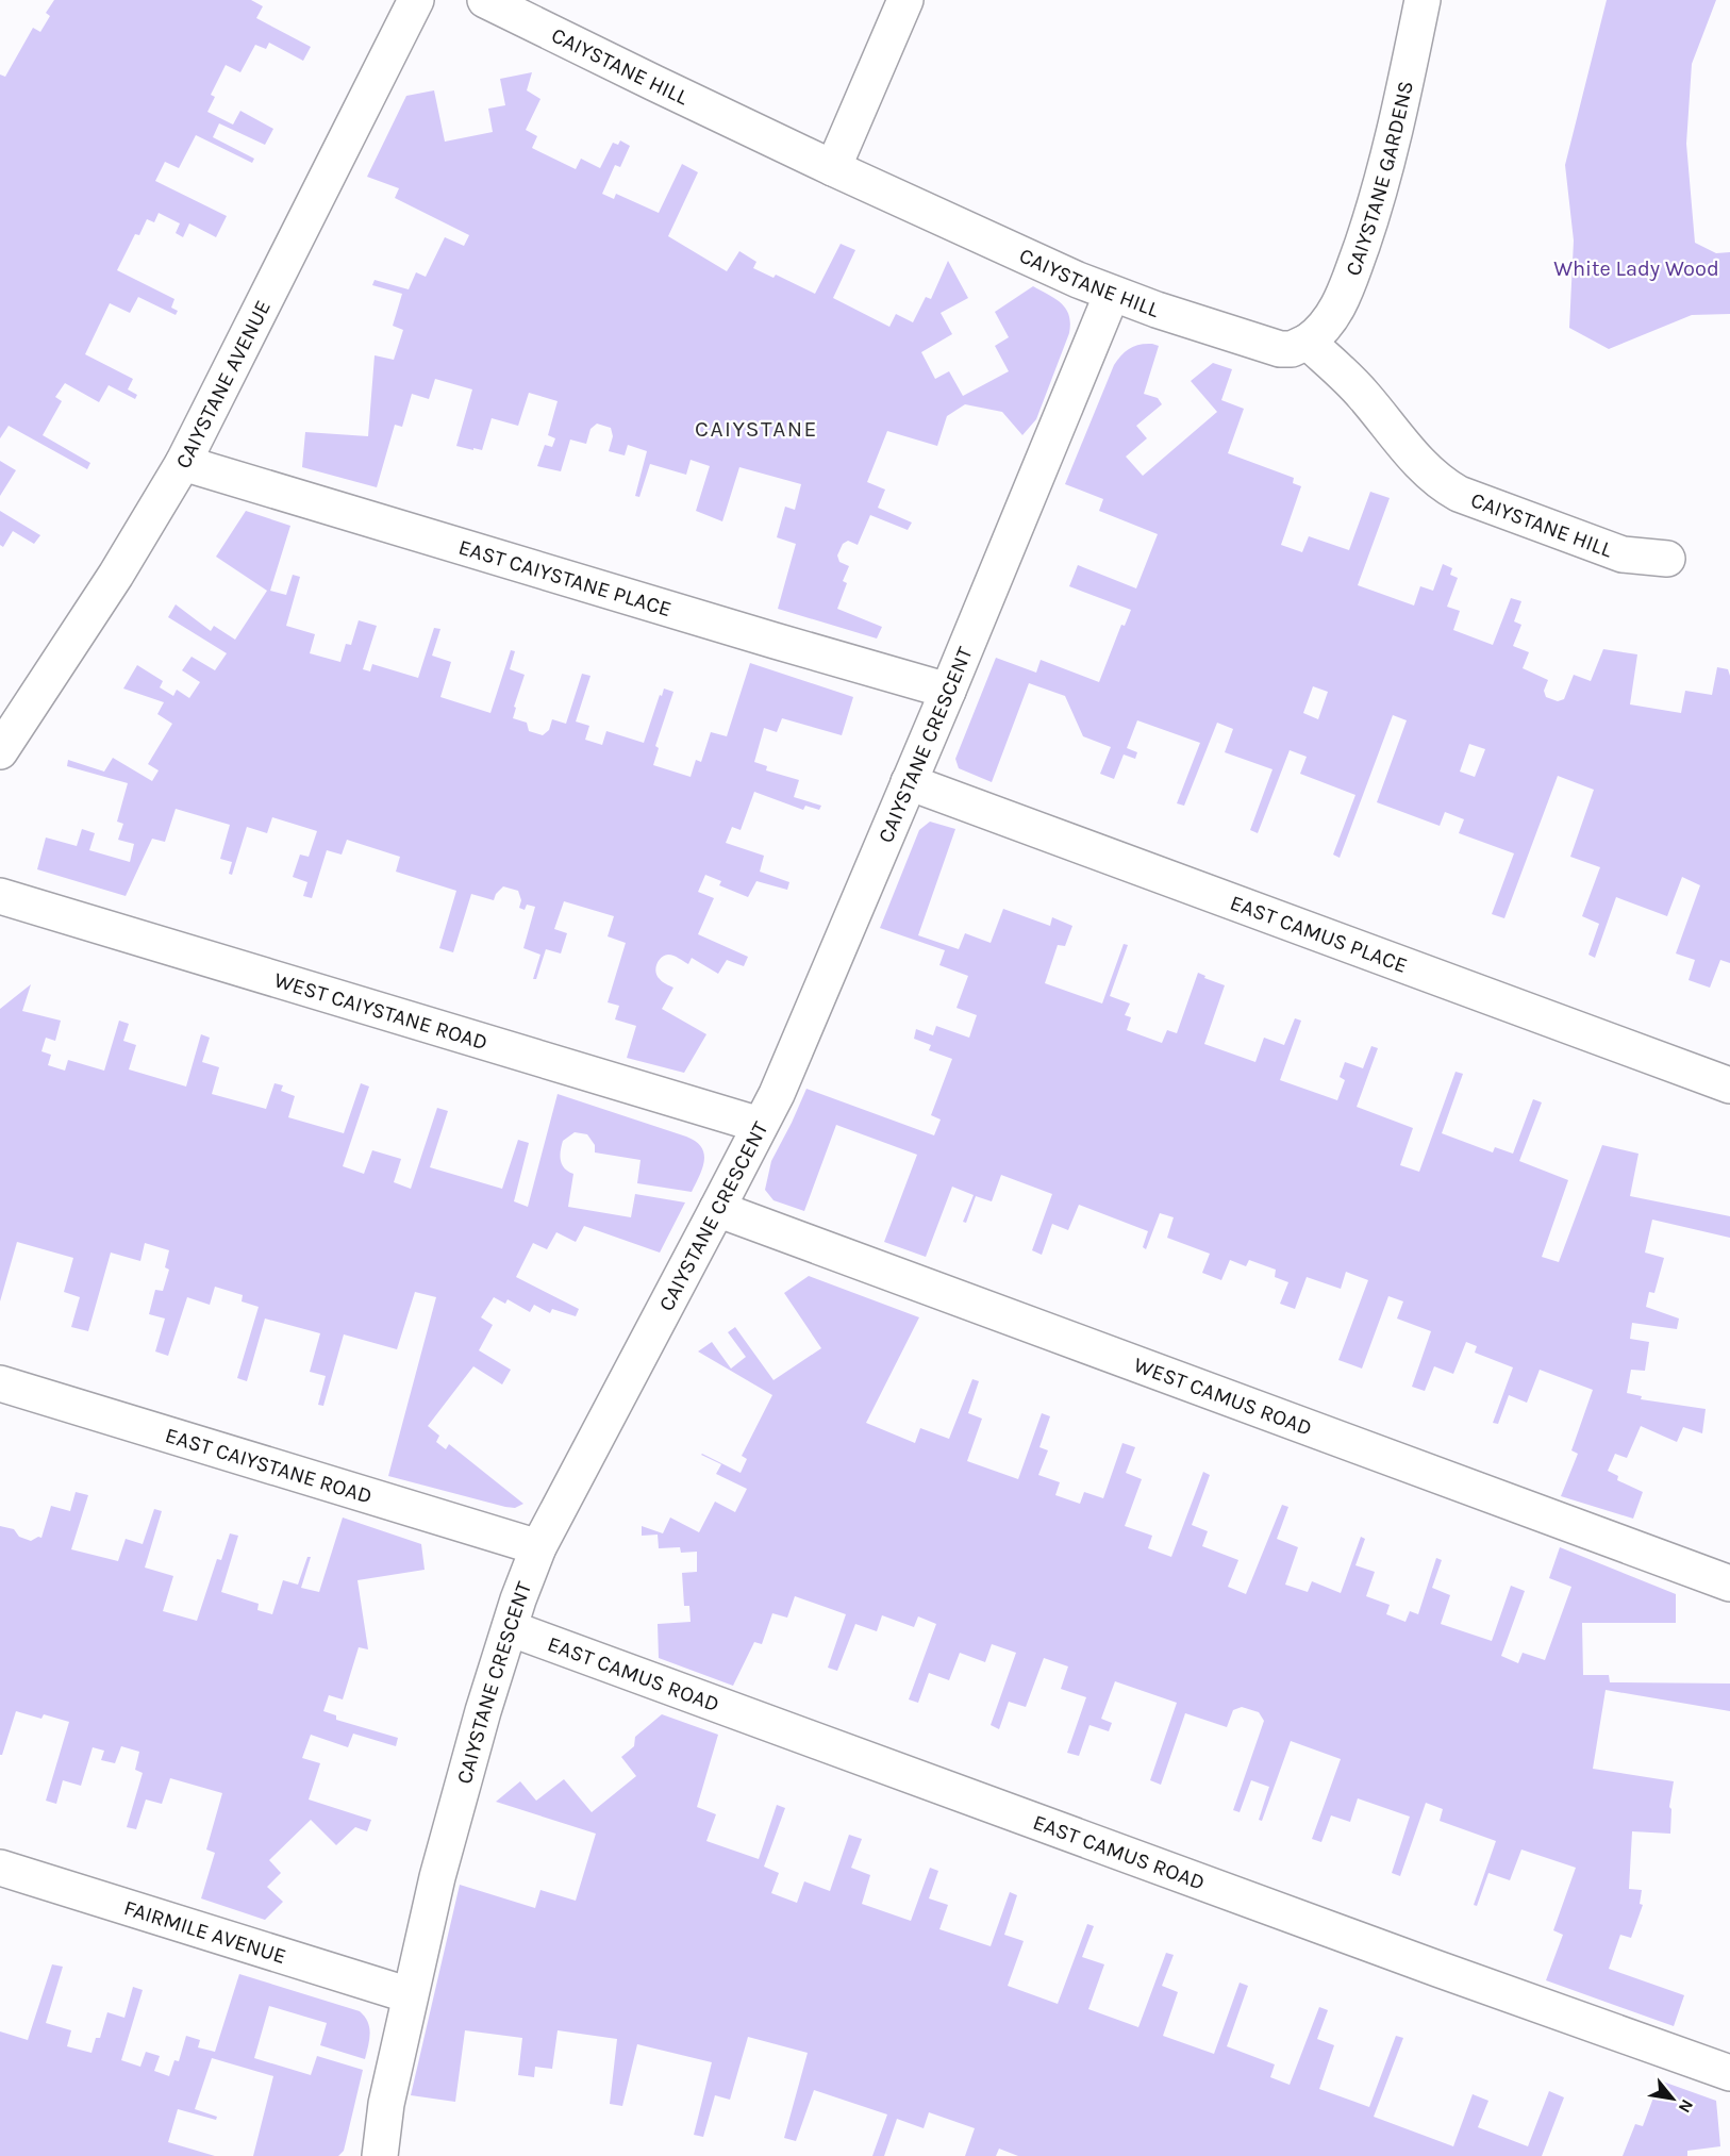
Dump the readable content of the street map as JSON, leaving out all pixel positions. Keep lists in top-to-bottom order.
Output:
{
  "streets": {
    "street": [
      "CAIYSTANE HILL",
      "CAIYSTANE GARDENS",
      "CAIYSTANE AVENUE",
      "EAST CAIYSTANE PLACE",
      "CAIYSTANE CRESCENT",
      "EAST CAMUS PLACE",
      "WEST CAIYSTANE ROAD",
      "WEST CAMUS ROAD",
      "EAST CAIYSTANE ROAD",
      "EAST CAMUS ROAD",
      "FAIRMILE AVENUE"
    ]
  },
  "crossings": [
    ["CAIYSTANE HILL", "CAIYSTANE GARDENS"],
    ["CAIYSTANE HILL", "CAIYSTANE CRESCENT"],
    ["CAIYSTANE AVENUE", "EAST CAIYSTANE PLACE"],
    ["EAST CAIYSTANE PLACE", "CAIYSTANE CRESCENT"],
    ["CAIYSTANE CRESCENT", "EAST CAMUS PLACE"],
    ["CAIYSTANE CRESCENT", "WEST CAIYSTANE ROAD"],
    ["CAIYSTANE CRESCENT", "WEST CAMUS ROAD"],
    ["CAIYSTANE CRESCENT", "EAST CAIYSTANE ROAD"],
    ["CAIYSTANE CRESCENT", "EAST CAMUS ROAD"],
    ["CAIYSTANE CRESCENT", "FAIRMILE AVENUE"]
  ],
  "districts": ["CAIYSTANE"],
  "parks": ["White Lady Wood"],
  "north": "bottom right"
}
